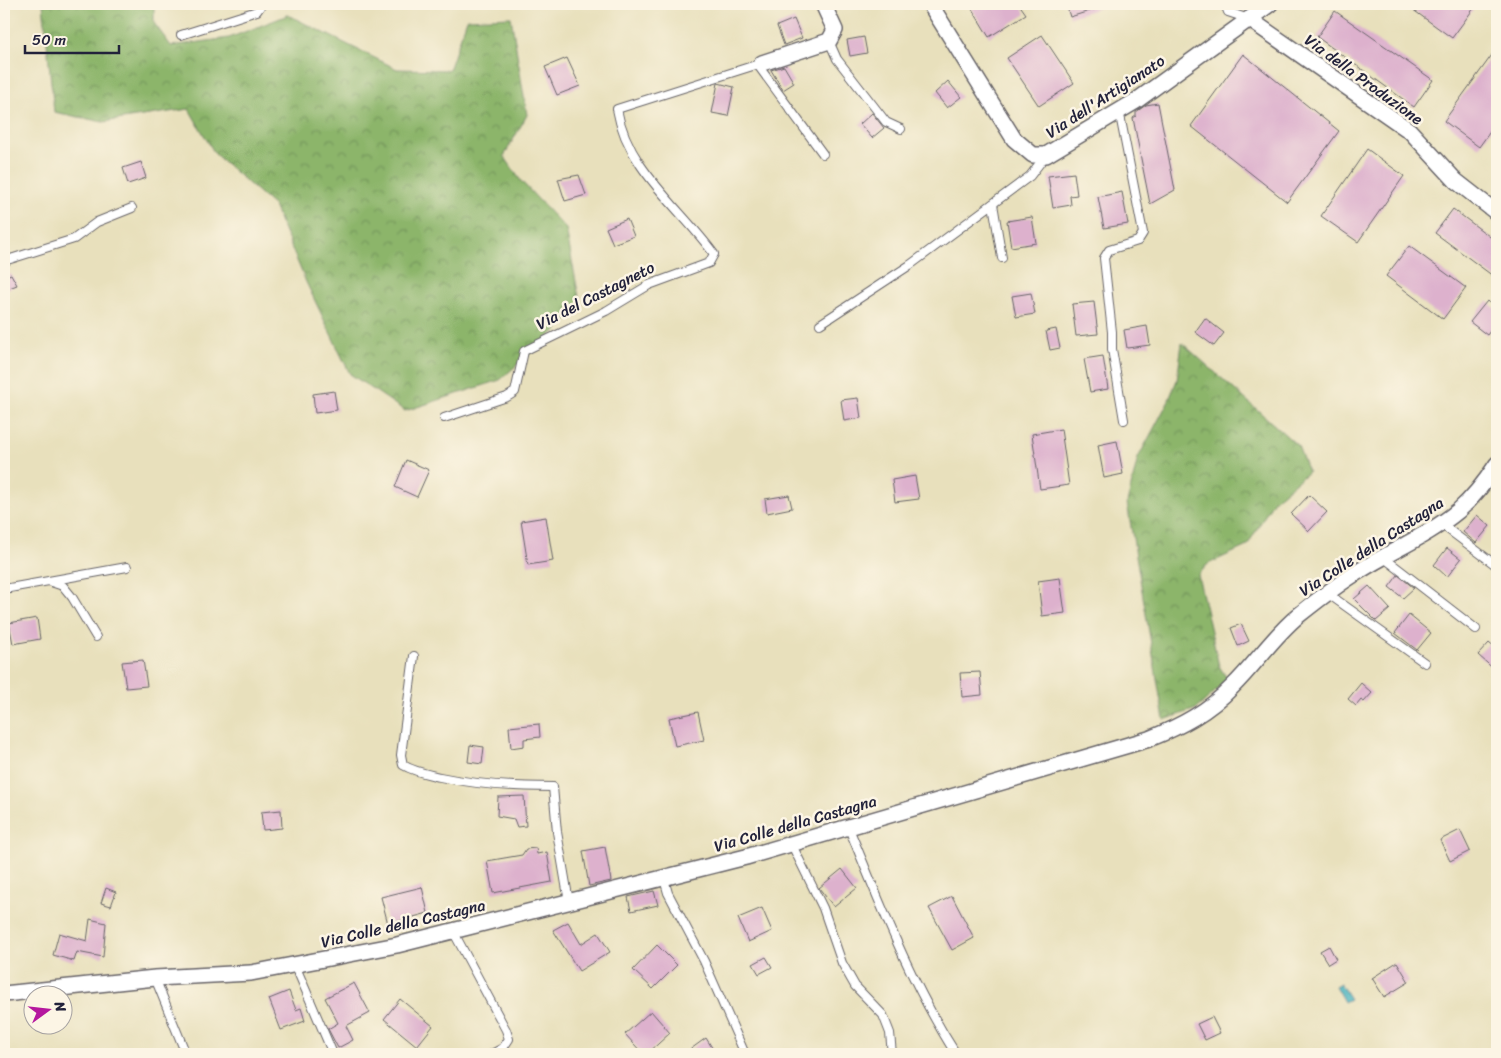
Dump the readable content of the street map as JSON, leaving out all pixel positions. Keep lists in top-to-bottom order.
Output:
{
  "streets": {
    "street": [
      "Via della Produzione",
      "Via dell'Artigianato",
      "Via del Castagneto",
      "Via Colle della Castagna"
    ]
  },
  "crossings": [
    ["Via della Produzione", "Via dell'Artigianato"]
  ],
  "scale_bar": "50 m",
  "north": "right"
}
